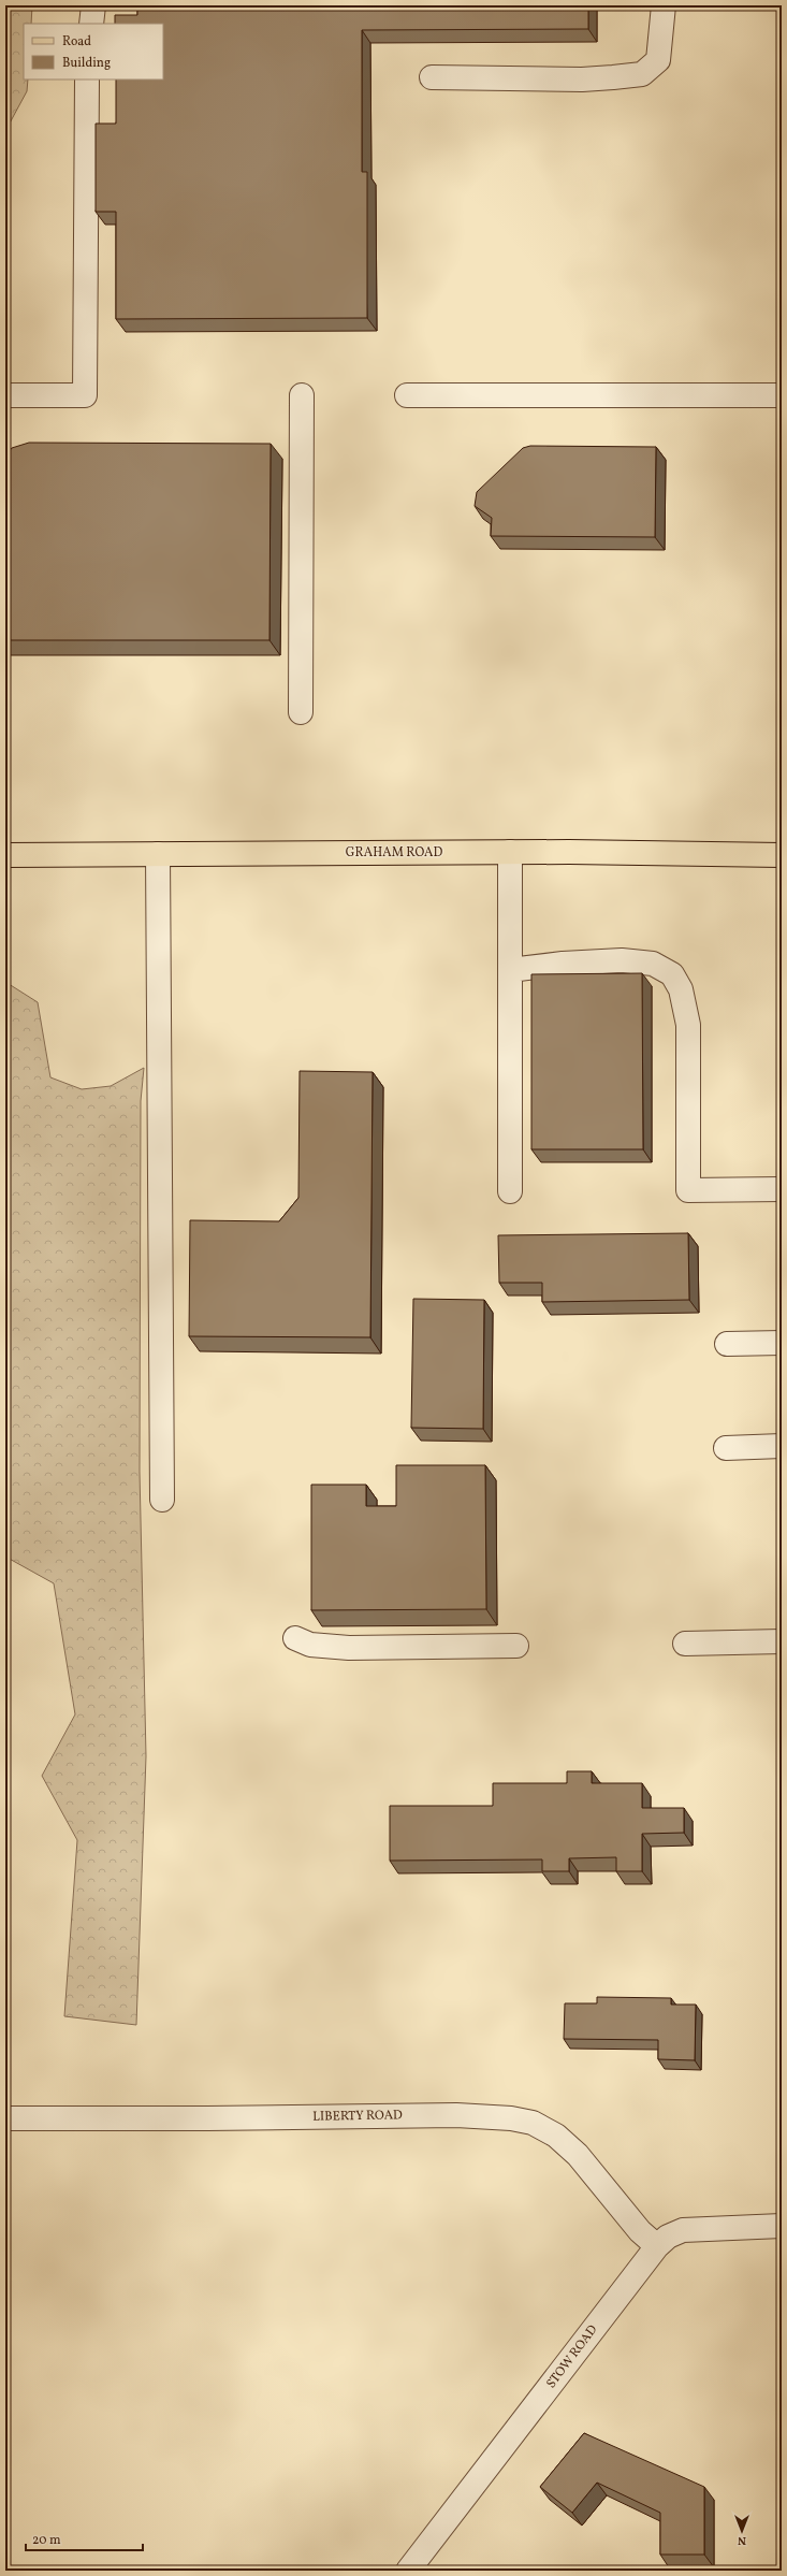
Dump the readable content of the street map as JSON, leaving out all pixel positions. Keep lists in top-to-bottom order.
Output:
{
  "streets": {
    "main road": ["GRAHAM ROAD"],
    "street": ["LIBERTY ROAD", "STOW ROAD"]
  },
  "crossings": [
    ["LIBERTY ROAD", "STOW ROAD"]
  ],
  "legend": ["Road", "Building"],
  "scale_bar": "20 m",
  "north": "bottom"
}
